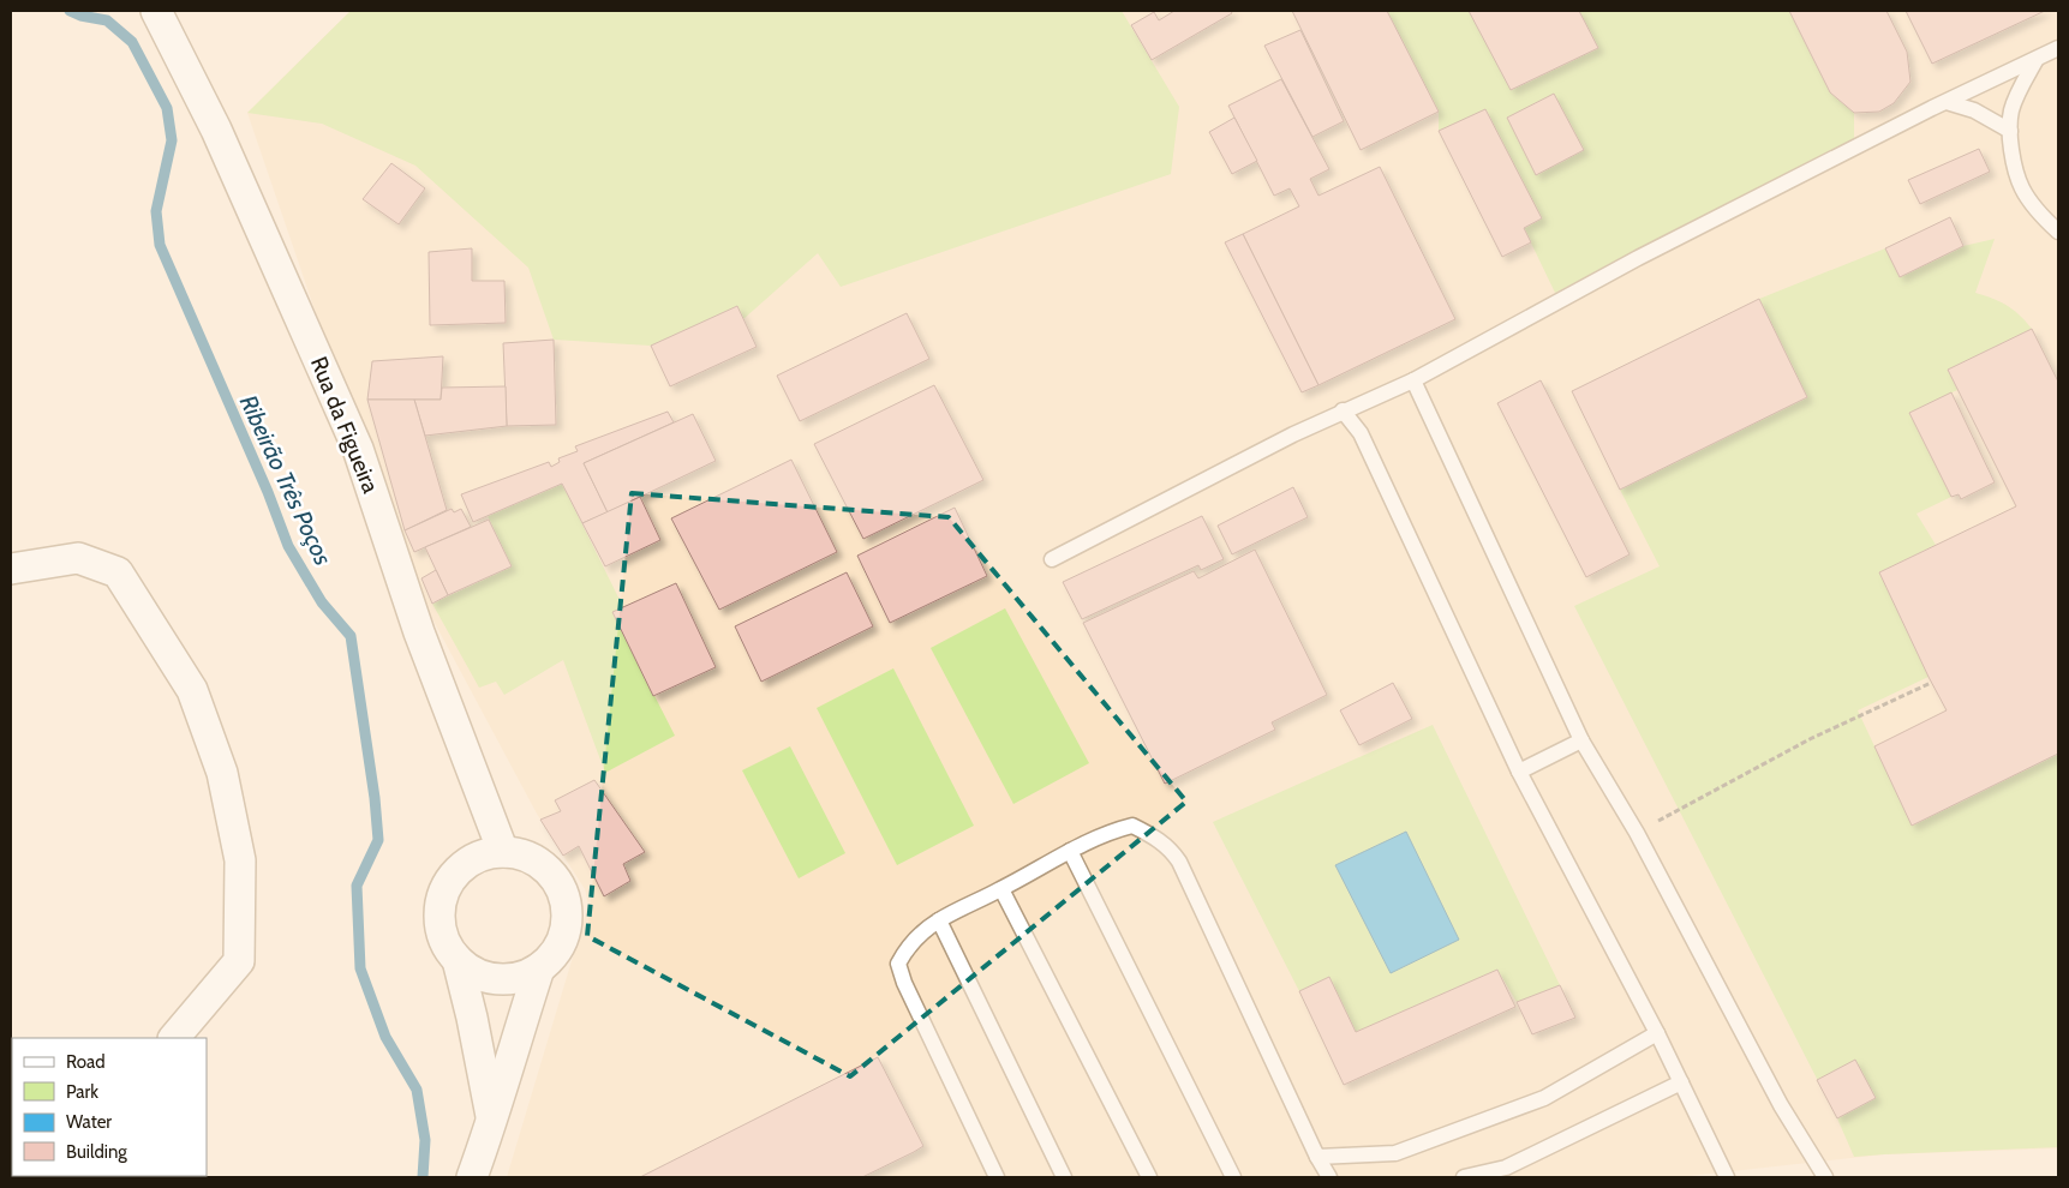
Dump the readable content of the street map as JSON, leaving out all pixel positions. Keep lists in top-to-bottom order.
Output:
{
  "streets": {
    "street": ["Rua da Figueira"]
  },
  "water": ["Ribeirão Três Poços"],
  "legend": [
    "Road",
    "Park",
    "Water",
    "Building"
  ]
}
